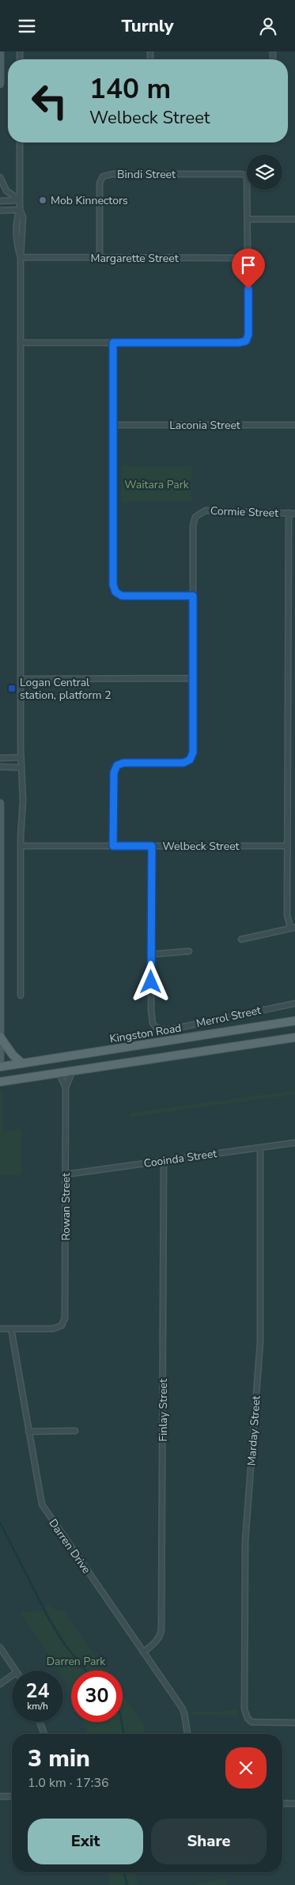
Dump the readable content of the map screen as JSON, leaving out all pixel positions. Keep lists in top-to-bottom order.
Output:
{
  "streets": {
    "main road": ["Kingston Road"],
    "street": [
      "Bindi Street",
      "Margarette Street",
      "Laconia Street",
      "Cormie Street",
      "Welbeck Street",
      "Merrol Street",
      "Cooinda Street",
      "Rowan Street",
      "Finlay Street",
      "Marday Street",
      "Darren Drive"
    ]
  },
  "crossings": [
    ["Bindi Street", "Margarette Street"],
    ["Welbeck Street", "Merrol Street"],
    ["Cooinda Street", "Rowan Street"],
    ["Cooinda Street", "Finlay Street"],
    ["Cooinda Street", "Marday Street"],
    ["Rowan Street", "Darren Drive"],
    ["Finlay Street", "Darren Drive"]
  ],
  "parks": ["Waitara Park", "Darren Park"],
  "places": {
    "other": ["Mob Kinnectors"],
    "transit": ["Logan Central station, platform 2"]
  },
  "page": {
    "header": "Turnly",
    "turn": ["140 m", "Welbeck Street"],
    "speed": "24 km/h",
    "limit": "30",
    "heading": ["3 min", "1.0 km · 17:36"],
    "buttons": ["Exit", "Share"]
  }
}
